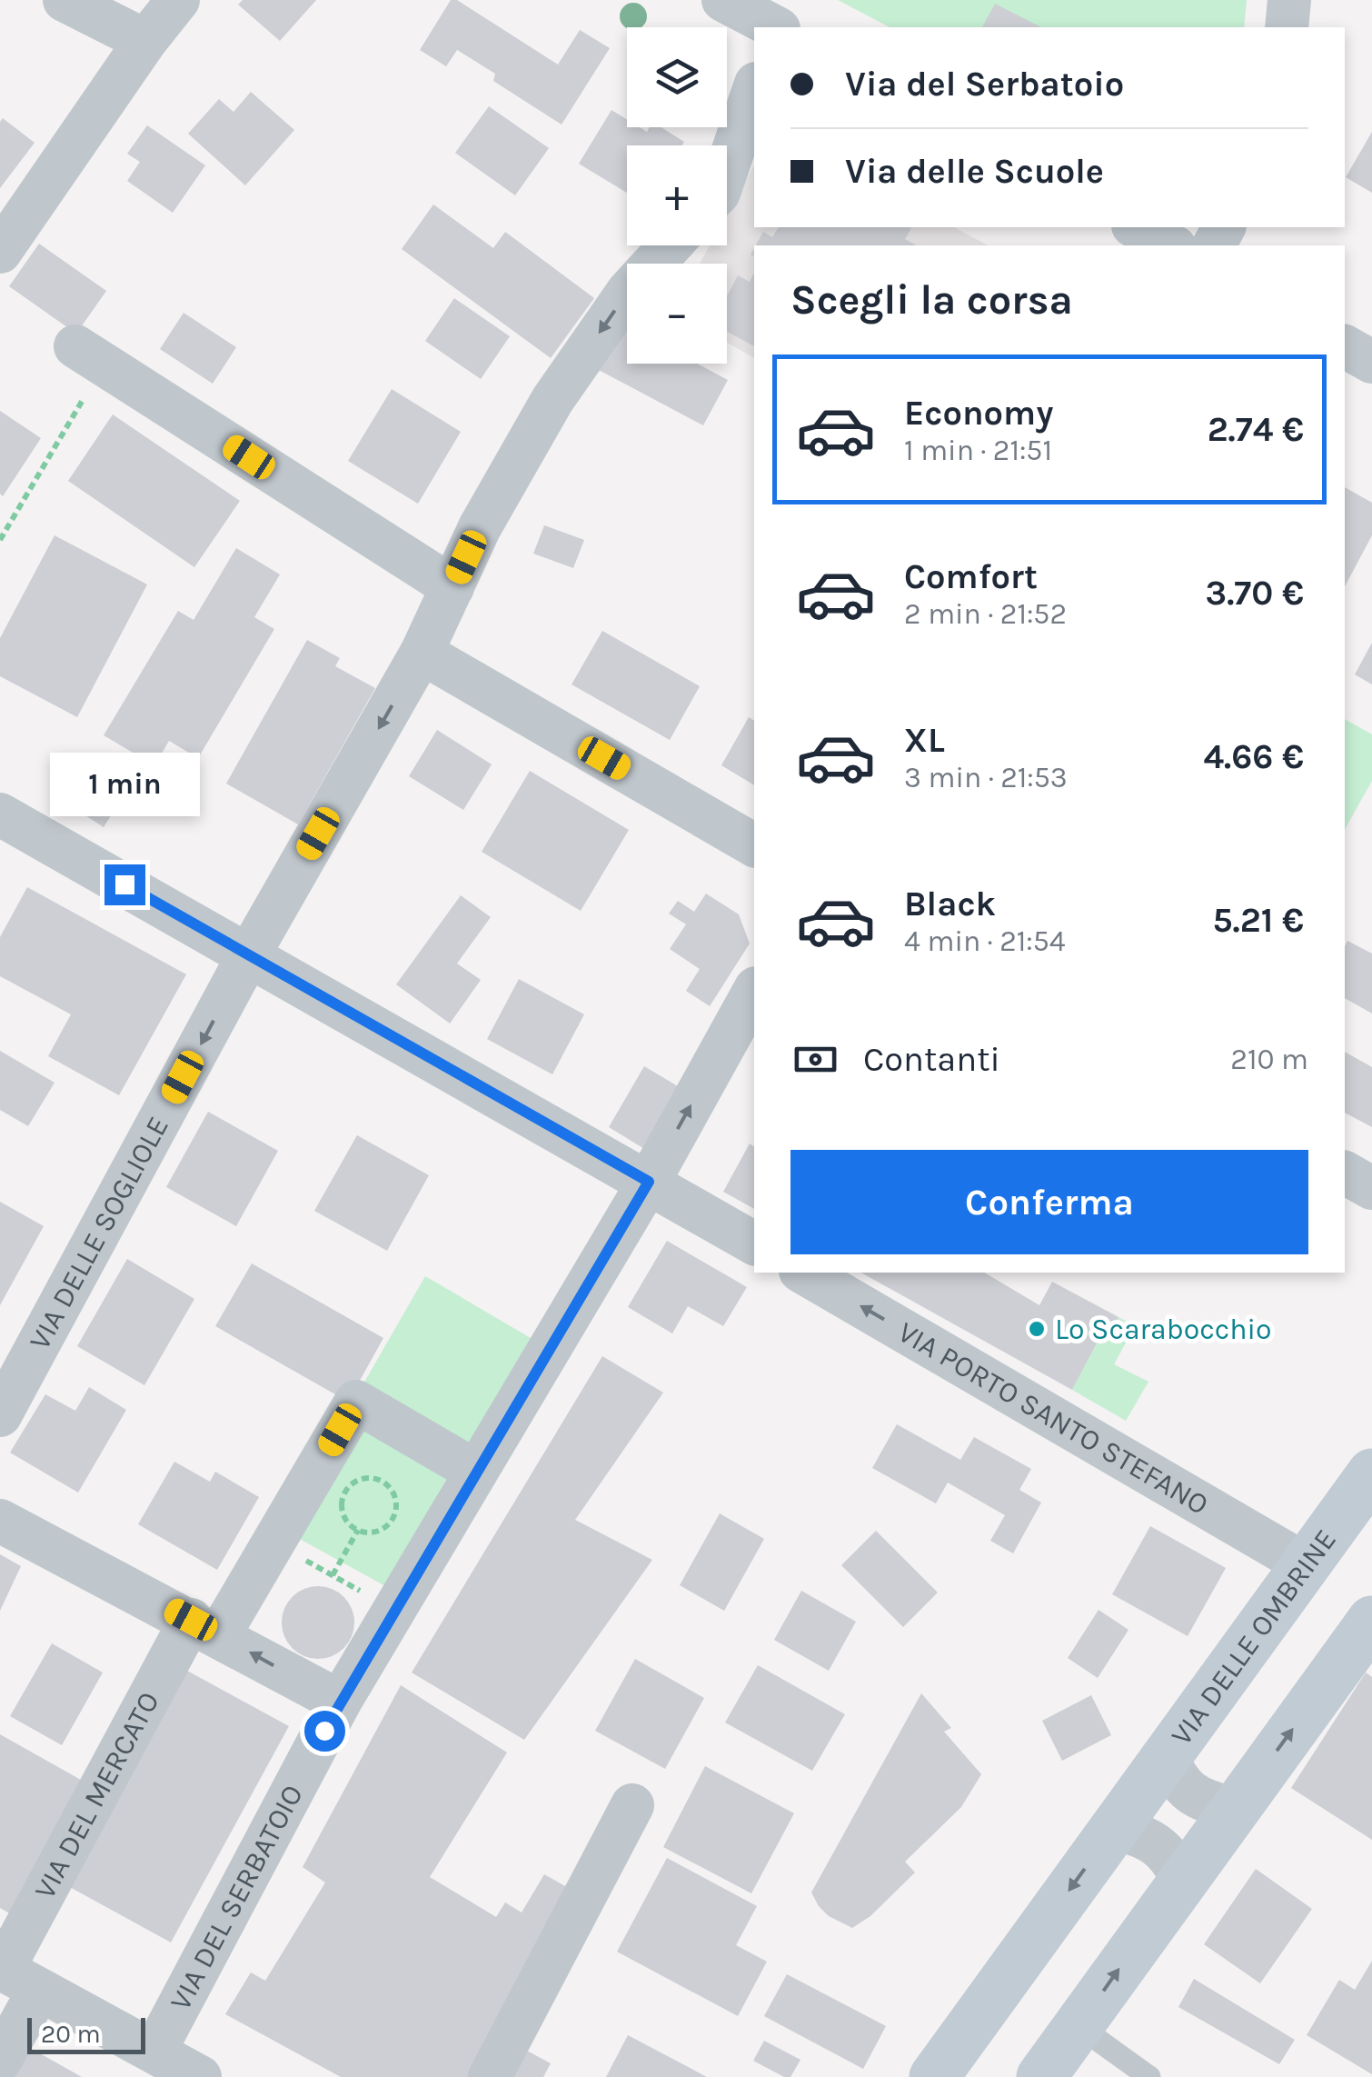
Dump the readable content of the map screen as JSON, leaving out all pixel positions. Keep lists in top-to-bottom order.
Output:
{
  "streets": {
    "street": [
      "VIA DELLE SOGLIOLE",
      "VIA PORTO SANTO STEFANO",
      "VIA DELLE OMBRINE",
      "VIA DEL MERCATO",
      "VIA DEL SERBATOIO"
    ]
  },
  "crossings": [
    ["VIA PORTO SANTO STEFANO", "VIA DELLE OMBRINE"],
    ["VIA DEL MERCATO", "VIA DEL SERBATOIO"]
  ],
  "one_way": ["VIA DELLE SOGLIOLE", "VIA PORTO SANTO STEFANO"],
  "places": ["Lo Scarabocchio"],
  "scale_bar": "20 m",
  "page": {
    "map_buttons": ["+", "−"],
    "banner": ["Via del Serbatoio", "Via delle Scuole"],
    "heading": "Scegli la corsa",
    "list": [
      {
        "name": "Economy",
        "note": "1 min · 21:51",
        "value": "2.74 €"
      },
      {
        "name": "Comfort",
        "note": "2 min · 21:52",
        "value": "3.70 €"
      },
      {
        "name": "XL",
        "note": "3 min · 21:53",
        "value": "4.66 €"
      },
      {
        "name": "Black",
        "note": "4 min · 21:54",
        "value": "5.21 €"
      }
    ],
    "bubble": "1 min",
    "pay": ["Contanti", "210 m"],
    "buttons": "Conferma",
    "scale": "20 m"
  }
}
